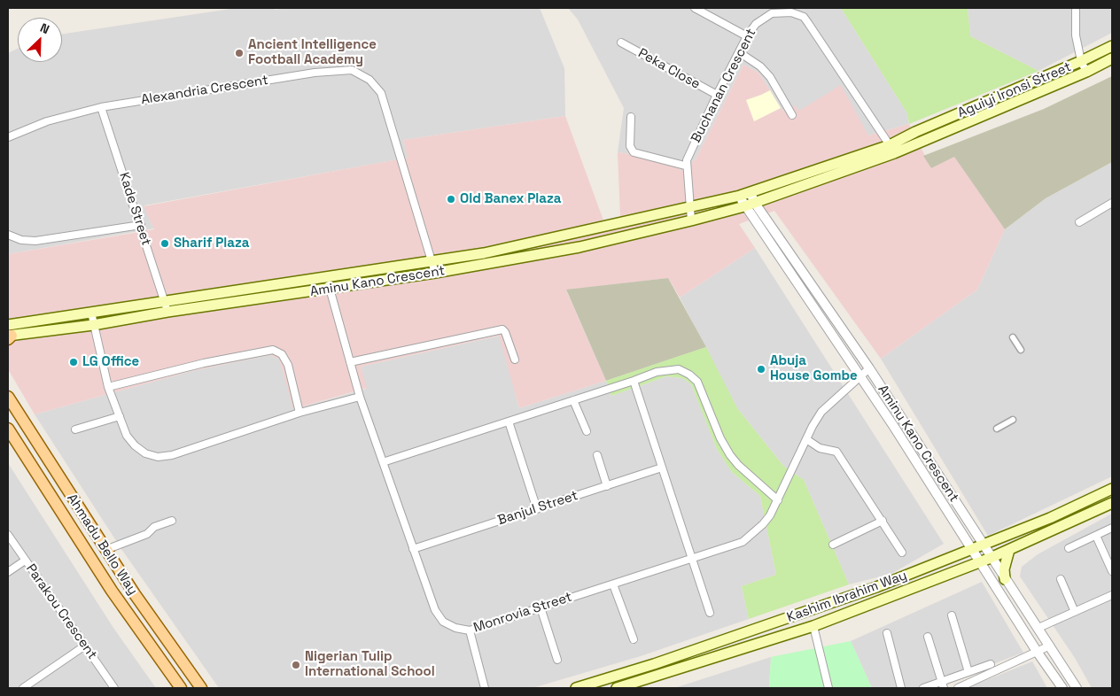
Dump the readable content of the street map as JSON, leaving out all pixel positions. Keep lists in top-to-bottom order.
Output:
{
  "streets": {
    "main road": [
      "Aguiyi Ironsi Street",
      "Aminu Kano Crescent",
      "Ahmadu Bello Way",
      "Kashim Ibrahim Way"
    ],
    "street": [
      "Peka Close",
      "Buchanan Crescent",
      "Alexandria Crescent",
      "Kade Street",
      "Banjul Street",
      "Parakou Crescent",
      "Monrovia Street"
    ]
  },
  "crossings": [
    ["Peka Close", "Buchanan Crescent"],
    ["Buchanan Crescent", "Aminu Kano Crescent"],
    ["Alexandria Crescent", "Kade Street"],
    ["Alexandria Crescent", "Aminu Kano Crescent"],
    ["Aguiyi Ironsi Street", "Aminu Kano Crescent"],
    ["Kade Street", "Aminu Kano Crescent"],
    ["Aminu Kano Crescent", "Kashim Ibrahim Way"],
    ["Aminu Kano Crescent", "Monrovia Street"],
    ["Banjul Street", "Monrovia Street"]
  ],
  "places": [
    "Ancient Intelligence Football Academy",
    "Old Banex Plaza",
    "Sharif Plaza",
    "LG Office",
    "Abuja House Gombe",
    "Nigerian Tulip International School"
  ],
  "north": "top right"
}
